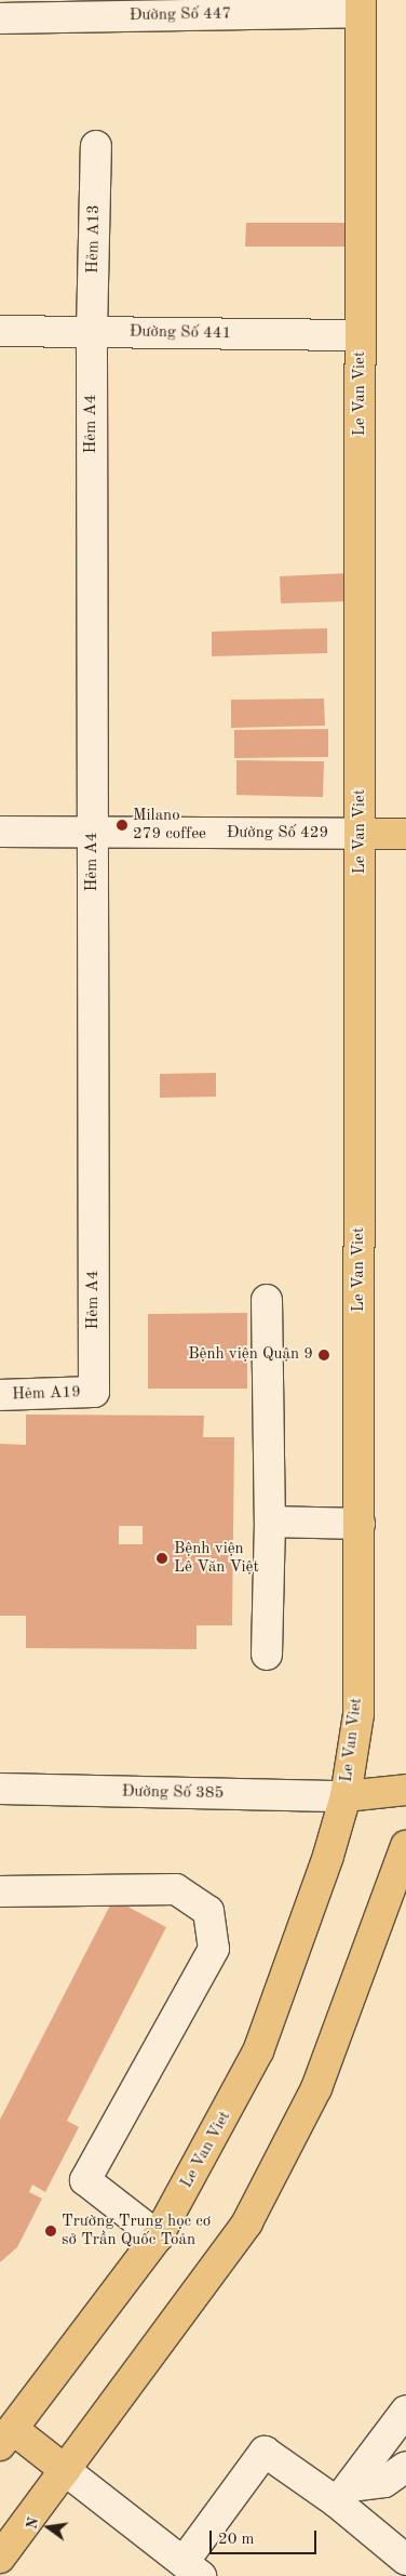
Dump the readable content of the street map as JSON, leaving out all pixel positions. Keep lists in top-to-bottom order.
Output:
{
  "streets": {
    "main road": ["Le Van Viet"],
    "street": [
      "Đường Số 447",
      "Hẻm A13",
      "Đường Số 441",
      "Hẻm A4",
      "Đường Số 429",
      "Hẻm A19",
      "Đường Số 385"
    ]
  },
  "crossings": [
    ["Đường Số 447", "Le Van Viet"],
    ["Hẻm A13", "Đường Số 441"],
    ["Hẻm A13", "Hẻm A4"],
    ["Đường Số 441", "Le Van Viet"],
    ["Đường Số 441", "Hẻm A4"],
    ["Le Van Viet", "Đường Số 429"],
    ["Le Van Viet", "Đường Số 385"],
    ["Hẻm A4", "Đường Số 429"],
    ["Hẻm A4", "Hẻm A19"]
  ],
  "places": [
    "Milano 279 coffee",
    "Bệnh viện Quận 9",
    "Bệnh viện Lê Văn Việt",
    "Trường Trung học cơ sở Trần Quốc Toản"
  ],
  "scale_bar": "20 m",
  "north": "left"
}
